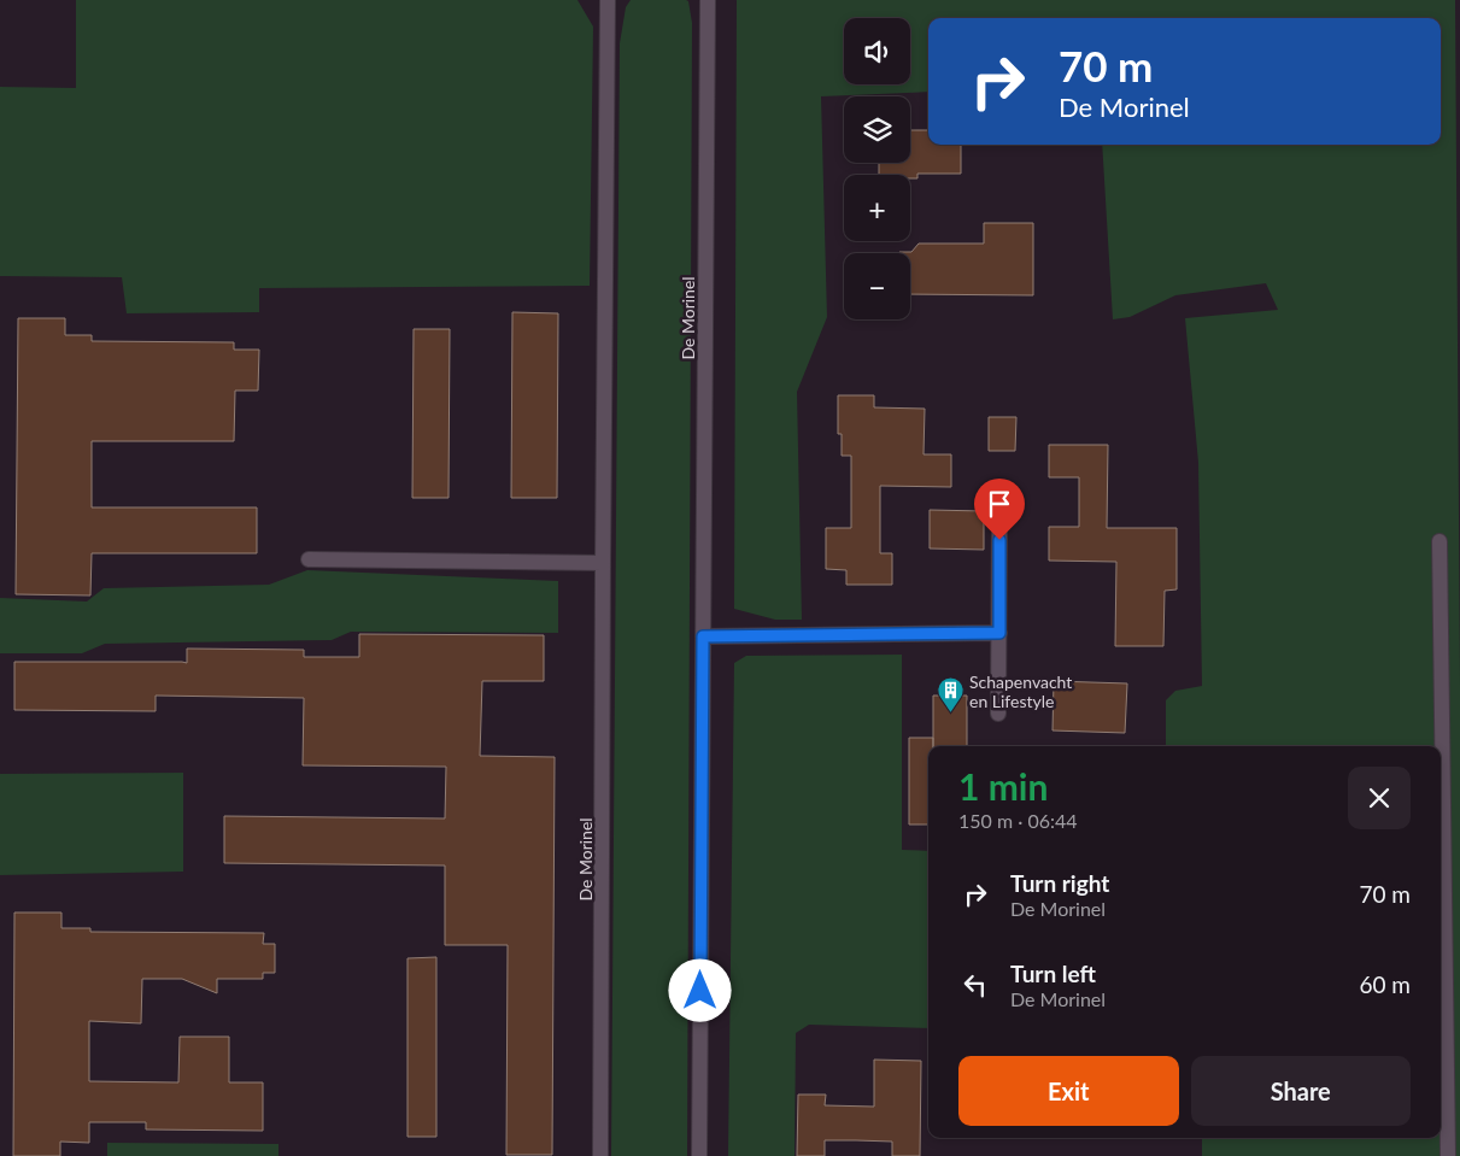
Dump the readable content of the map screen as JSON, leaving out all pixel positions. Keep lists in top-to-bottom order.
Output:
{
  "streets": {
    "street": ["De Morinel"]
  },
  "places": {
    "building": ["Schapenvacht en Lifestyle"]
  },
  "page": {
    "map_buttons": ["+", "−"],
    "turn": ["70 m", "De Morinel"],
    "heading": ["1 min", "150 m · 06:44"],
    "list": [
      {
        "name": "Turn right",
        "note": "De Morinel",
        "value": "70 m"
      },
      {
        "name": "Turn left",
        "note": "De Morinel",
        "value": "60 m"
      }
    ],
    "buttons": ["Exit", "Share"]
  }
}
